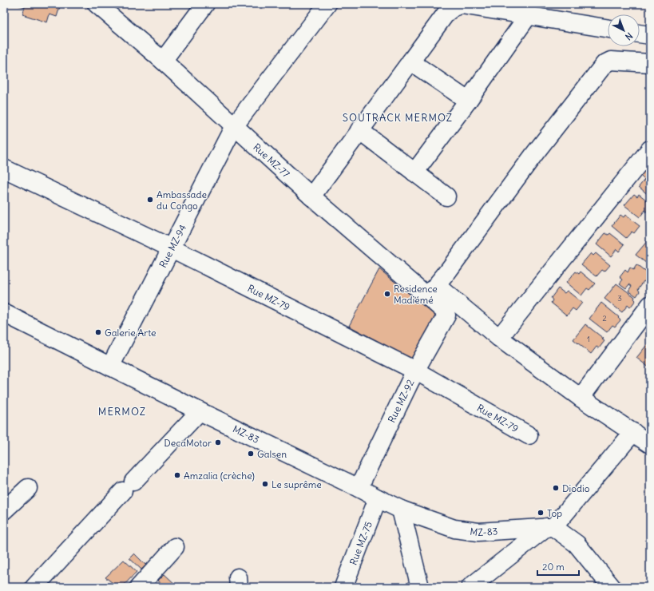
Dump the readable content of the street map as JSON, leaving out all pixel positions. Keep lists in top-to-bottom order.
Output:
{
  "streets": {
    "street": [
      "Rue MZ-77",
      "Rue MZ-94",
      "Rue MZ-79",
      "Rue MZ-92",
      "MZ-83",
      "Rue MZ-75"
    ]
  },
  "crossings": [
    ["Rue MZ-77", "Rue MZ-94"],
    ["Rue MZ-77", "Rue MZ-92"],
    ["Rue MZ-94", "Rue MZ-79"],
    ["Rue MZ-94", "MZ-83"],
    ["Rue MZ-79", "Rue MZ-92"],
    ["Rue MZ-92", "MZ-83"],
    ["MZ-83", "Rue MZ-75"]
  ],
  "districts": ["SOUTRACK MERMOZ", "MERMOZ"],
  "places": [
    "Ambassade du Congo",
    "Residence Madiémé",
    "Galerie Arte",
    "DecaMotor",
    "Galsen",
    "Amzalia (crèche)",
    "Le suprême",
    "Diodio",
    "Top"
  ],
  "house_numbers": ["3", "2", "1"],
  "scale_bar": "20 m",
  "north": "bottom right"
}
